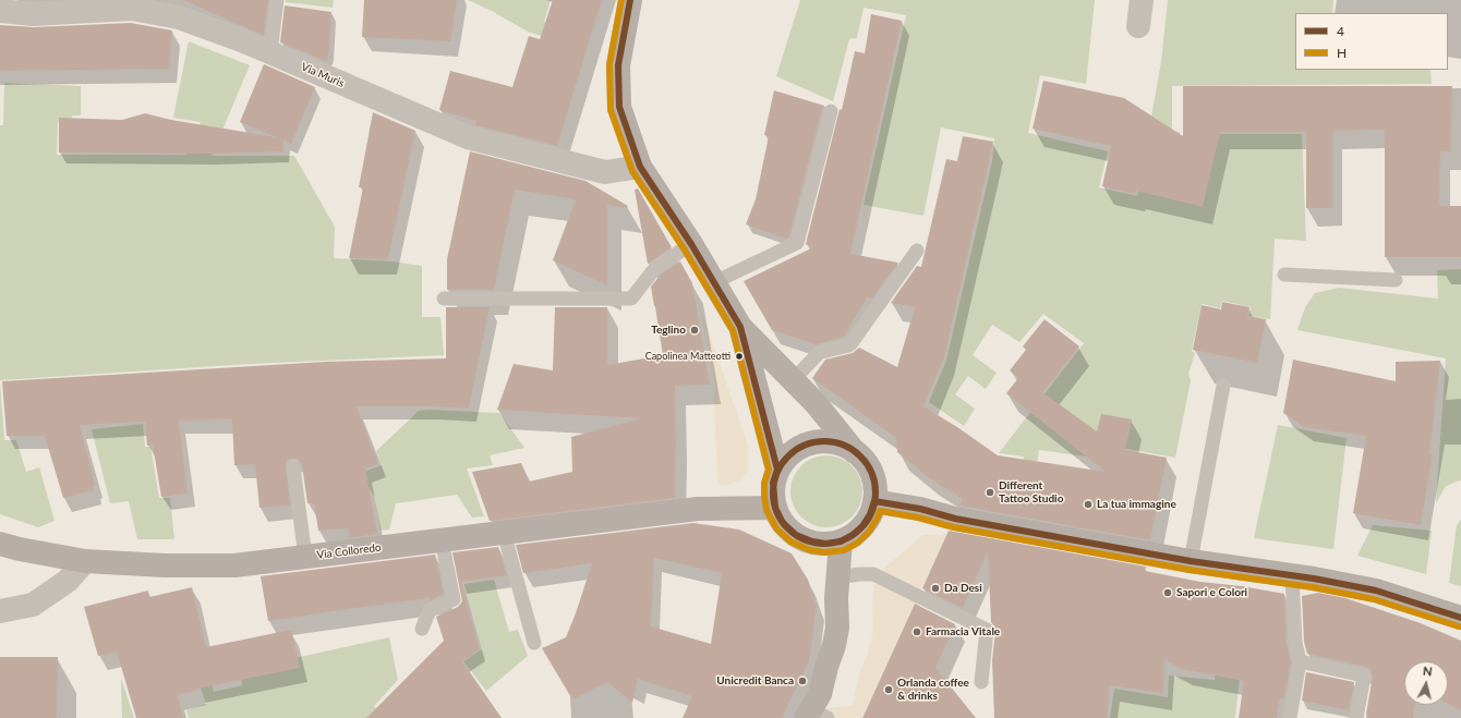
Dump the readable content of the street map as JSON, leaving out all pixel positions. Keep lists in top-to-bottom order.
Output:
{
  "streets": {
    "main road": ["Via Colloredo"],
    "street": ["Via Muris"]
  },
  "places": [
    "Teglino",
    "Capolinea Matteotti",
    "Different Tattoo Studio",
    "La tua immagine",
    "Da Desi",
    "Sapori e Colori",
    "Farmacia Vitale",
    "Unicredit Banca",
    "Orlanda coffee & drinks"
  ],
  "lines": ["transit line 4", "transit line H"],
  "legend": ["4", "H"],
  "north": "top"
}
